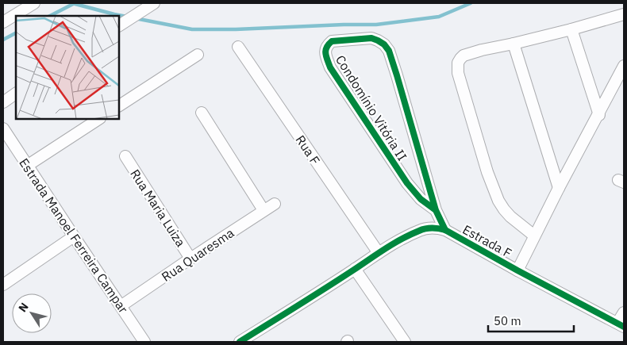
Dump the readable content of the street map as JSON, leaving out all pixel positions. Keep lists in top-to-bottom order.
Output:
{
  "streets": {
    "street": [
      "Condomínio Vitória II",
      "Rua F",
      "Rua Maria Luiza",
      "Estrada Manoel Ferreira Campar",
      "Estrada F",
      "Rua Quaresma"
    ]
  },
  "crossings": [
    ["Condomínio Vitória II", "Estrada F"],
    ["Rua F", "Estrada F"],
    ["Rua Maria Luiza", "Rua Quaresma"],
    ["Estrada Manoel Ferreira Campar", "Rua Quaresma"]
  ],
  "scale_bar": "50 m",
  "north": "top left"
}
